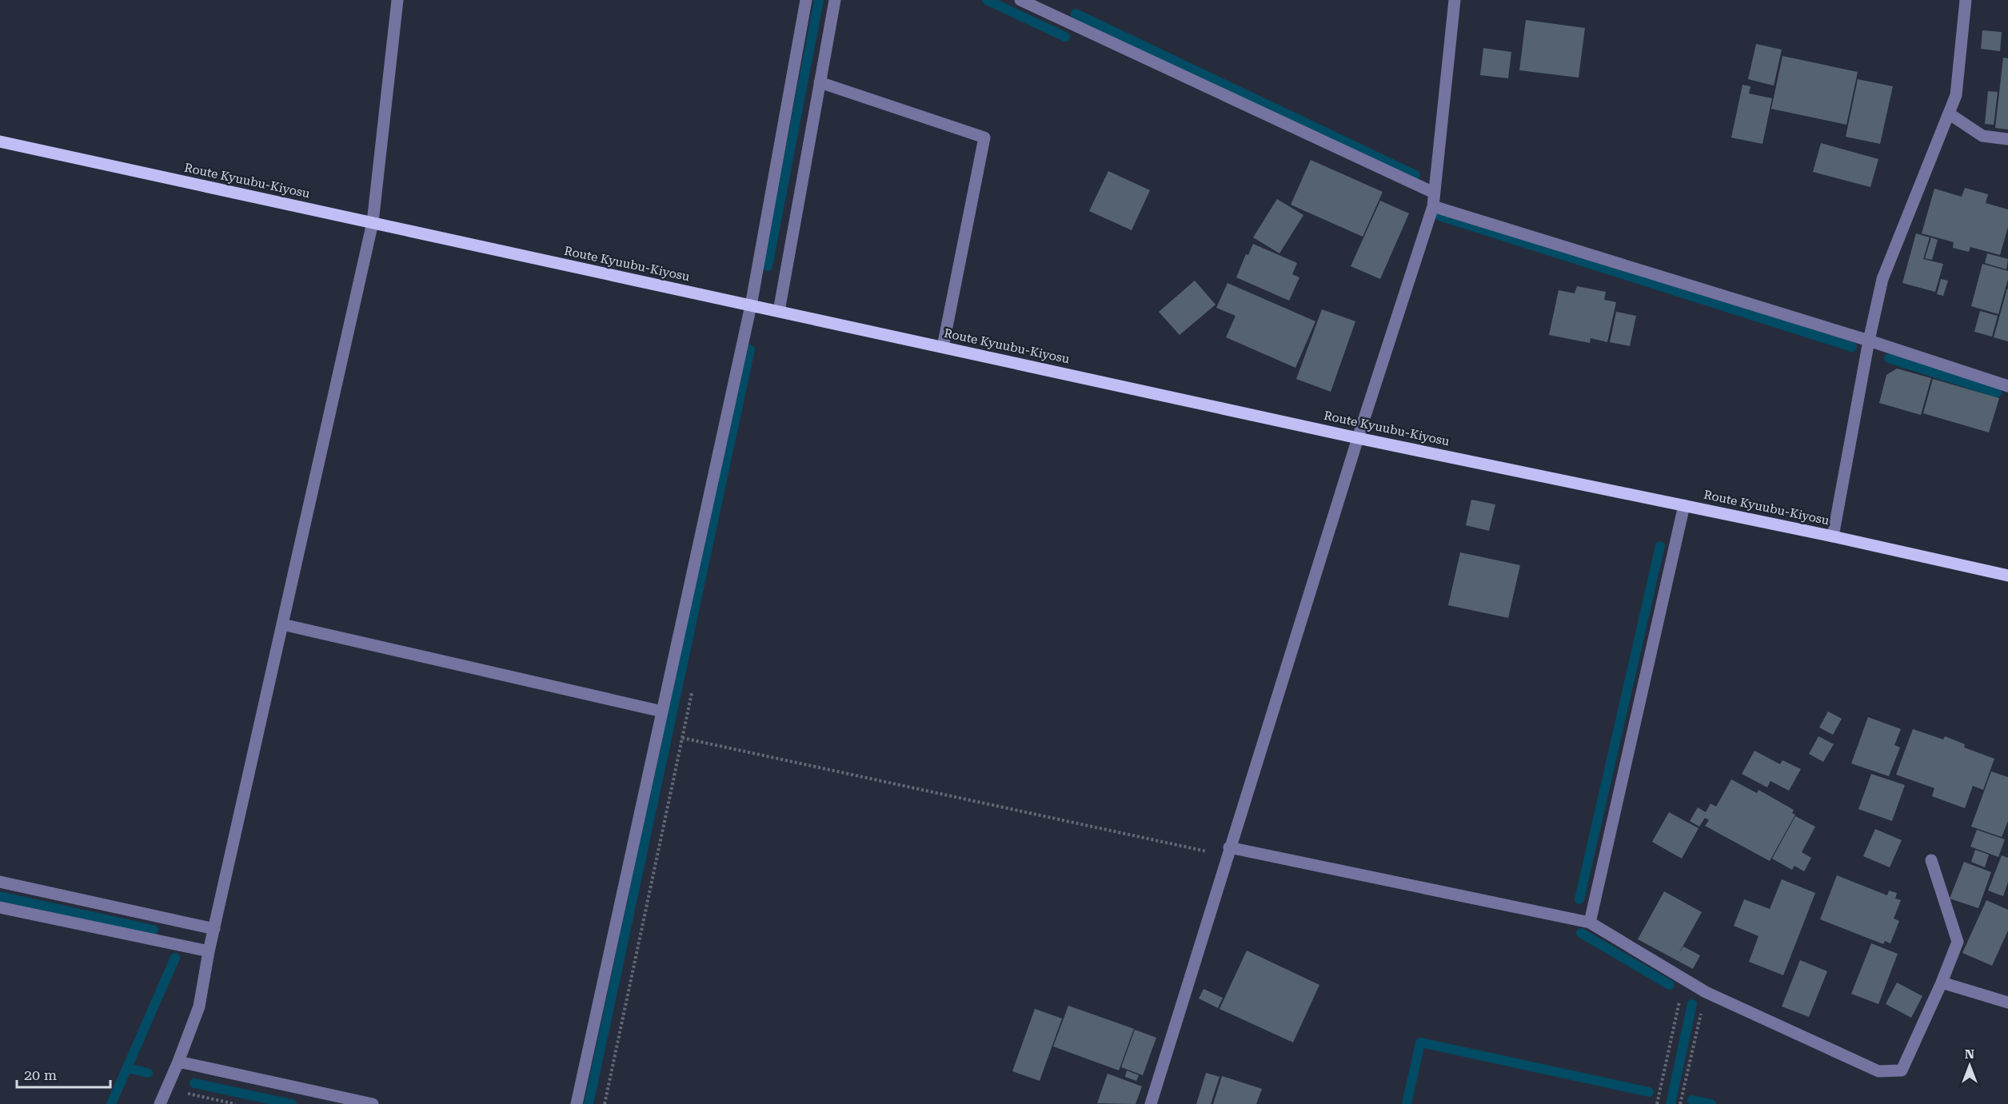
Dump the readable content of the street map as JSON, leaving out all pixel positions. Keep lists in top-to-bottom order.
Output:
{
  "streets": {
    "main road": ["Route Kyuubu-Kiyosu"]
  },
  "scale_bar": "20 m",
  "north": "top"
}
